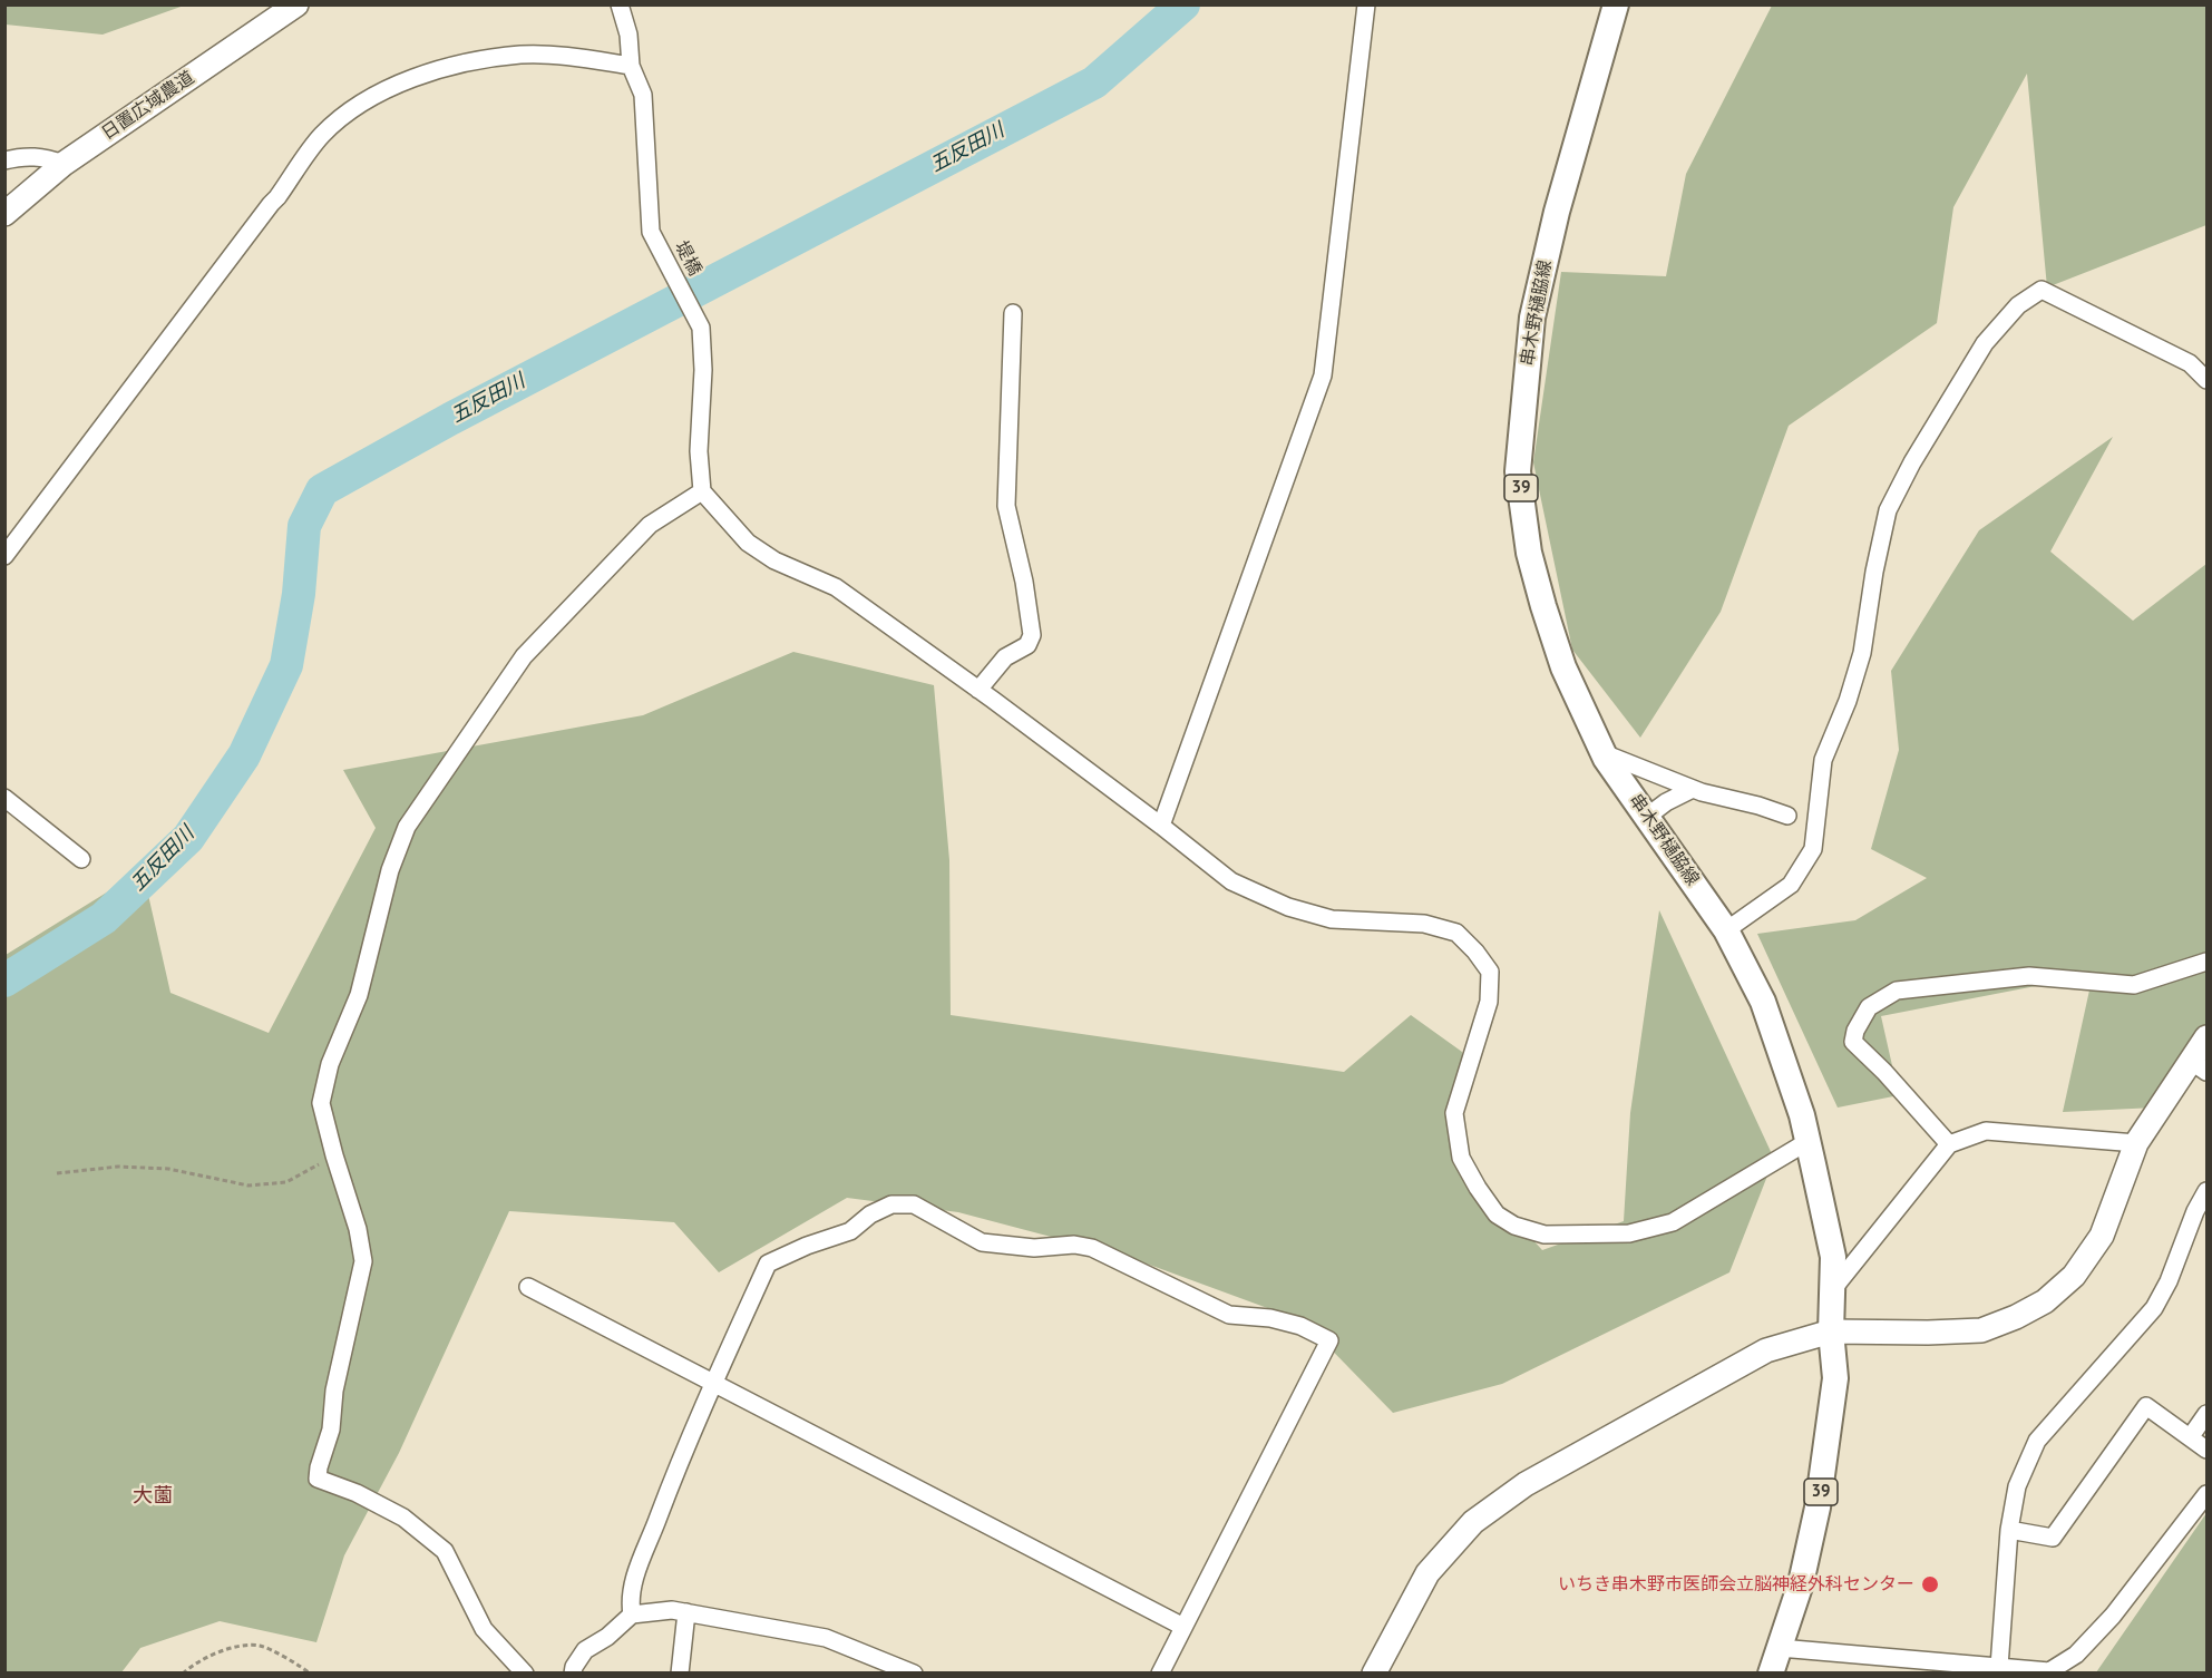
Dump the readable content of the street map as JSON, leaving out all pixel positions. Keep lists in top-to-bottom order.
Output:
{
  "streets": {
    "main road": ["串木野樋脇線", "39"],
    "street": ["日置広域農道", "堤橋"]
  },
  "districts": ["大薗"],
  "water": ["五反田川"],
  "places": ["いちき串木野市医師会立脳神経外科センター"]
}
